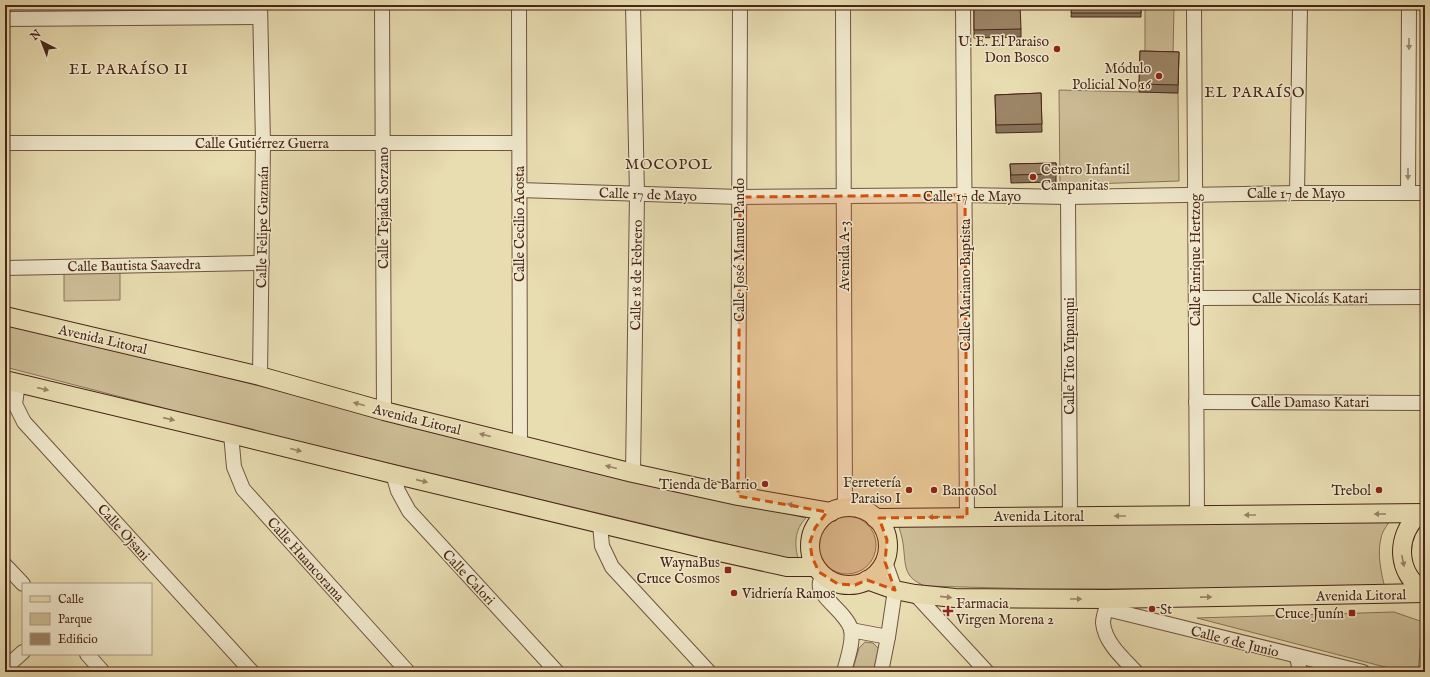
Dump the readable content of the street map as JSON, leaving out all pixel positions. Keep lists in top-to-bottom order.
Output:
{
  "streets": {
    "main road": ["Avenida Litoral"],
    "street": [
      "Calle Gutiérrez Guerra",
      "Calle 17 de Mayo",
      "Calle Tejada Sorzano",
      "Calle Cecilio Acosta",
      "Calle Felipe Guzmán",
      "Calle José Manuel Pando",
      "Avenida A-3",
      "Calle Enrique Hertzog",
      "Calle Bautista Saavedra",
      "Calle 18 de Febrero",
      "Calle Mariano Baptista",
      "Calle Nicolás Katari",
      "Calle Tito Yupanqui",
      "Calle Damaso Katari",
      "Calle Ojsani",
      "Calle Huancorama",
      "Calle Calori",
      "Calle 6 de Junio"
    ]
  },
  "crossings": [
    ["Calle Gutiérrez Guerra", "Calle Tejada Sorzano"],
    ["Calle Gutiérrez Guerra", "Calle Cecilio Acosta"],
    ["Calle Gutiérrez Guerra", "Calle Felipe Guzmán"],
    ["Calle 17 de Mayo", "Calle Cecilio Acosta"],
    ["Calle 17 de Mayo", "Calle José Manuel Pando"],
    ["Calle 17 de Mayo", "Avenida A-3"],
    ["Calle 17 de Mayo", "Calle Enrique Hertzog"],
    ["Calle 17 de Mayo", "Calle 18 de Febrero"],
    ["Calle 17 de Mayo", "Calle Mariano Baptista"],
    ["Calle 17 de Mayo", "Calle Tito Yupanqui"],
    ["Calle Tejada Sorzano", "Avenida Litoral"],
    ["Calle Cecilio Acosta", "Avenida Litoral"],
    ["Calle Felipe Guzmán", "Calle Bautista Saavedra"],
    ["Calle Felipe Guzmán", "Avenida Litoral"],
    ["Calle José Manuel Pando", "Avenida Litoral"],
    ["Avenida A-3", "Avenida Litoral"],
    ["Calle Enrique Hertzog", "Calle Nicolás Katari"],
    ["Calle Enrique Hertzog", "Avenida Litoral"],
    ["Calle Enrique Hertzog", "Calle Damaso Katari"],
    ["Calle 18 de Febrero", "Avenida Litoral"],
    ["Calle Mariano Baptista", "Avenida Litoral"],
    ["Avenida Litoral", "Calle Tito Yupanqui"],
    ["Avenida Litoral", "Calle 6 de Junio"]
  ],
  "districts": ["EL PARAÍSO II", "EL PARAÍSO", "MOCOPOL"],
  "places": {
    "other": [
      "U. E. El Paraiso Don Bosco",
      "Módulo Policial No 16",
      "Centro Infantil Campanitas",
      "Tienda de Barrio",
      "Ferretería Paraiso I",
      "BancoSol",
      "Trebol",
      "Vidriería Ramos",
      "St"
    ],
    "transit": ["WaynaBus Cruce Cosmos", "Cruce Junín"],
    "health": ["Farmacia Virgen Morena 2"]
  },
  "legend": ["Calle", "Parque", "Edificio"],
  "north": "top left"
}
